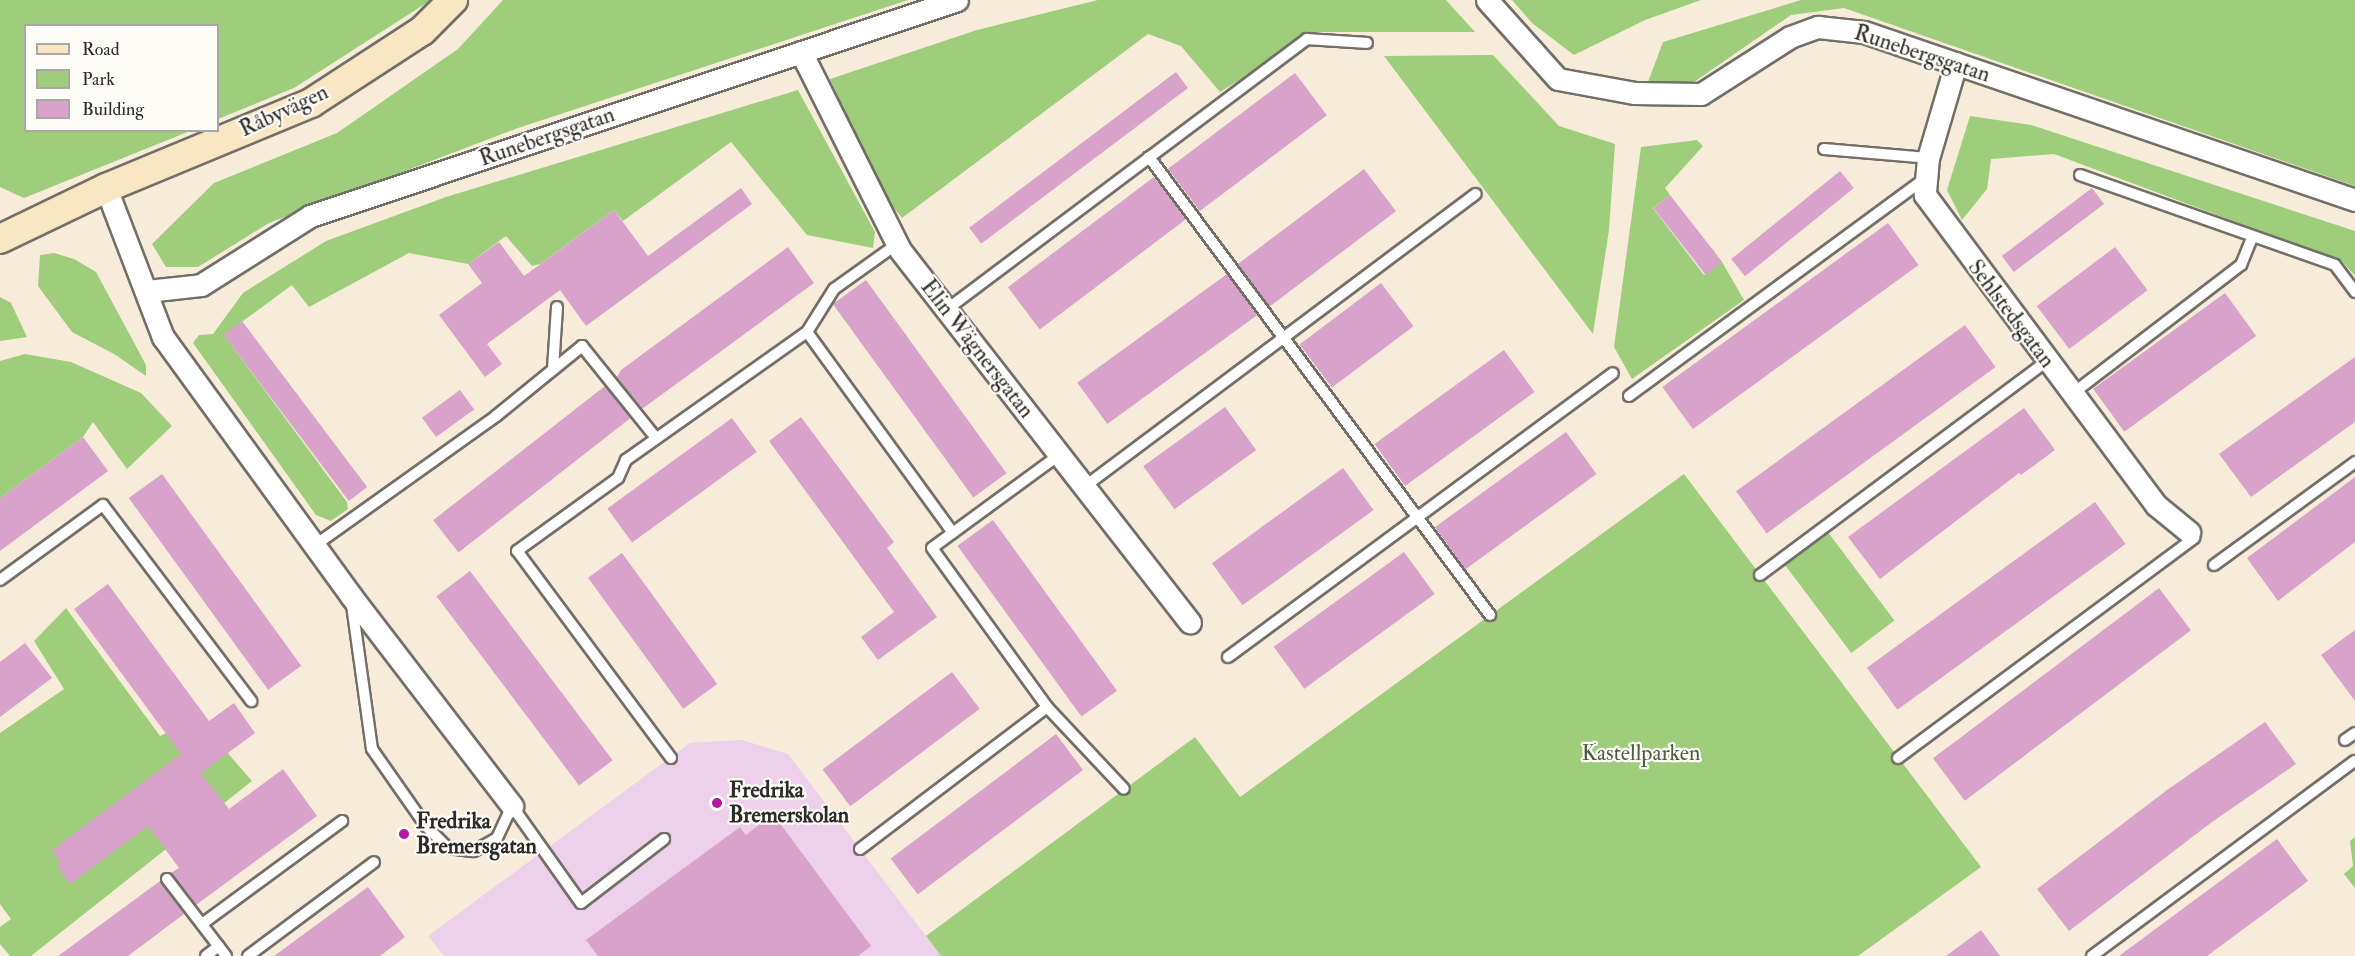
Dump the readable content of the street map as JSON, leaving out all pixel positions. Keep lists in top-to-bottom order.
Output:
{
  "streets": {
    "main road": ["Råbyvägen"],
    "street": ["Runebergsgatan", "Sehlstedsgatan", "Elin Wägnersgatan"]
  },
  "crossings": [
    ["Runebergsgatan", "Sehlstedsgatan"],
    ["Runebergsgatan", "Elin Wägnersgatan"]
  ],
  "parks": ["Kastellparken"],
  "places": ["Fredrika Bremerskolan", "Fredrika Bremersgatan"],
  "legend": ["Road", "Park", "Building"]
}
